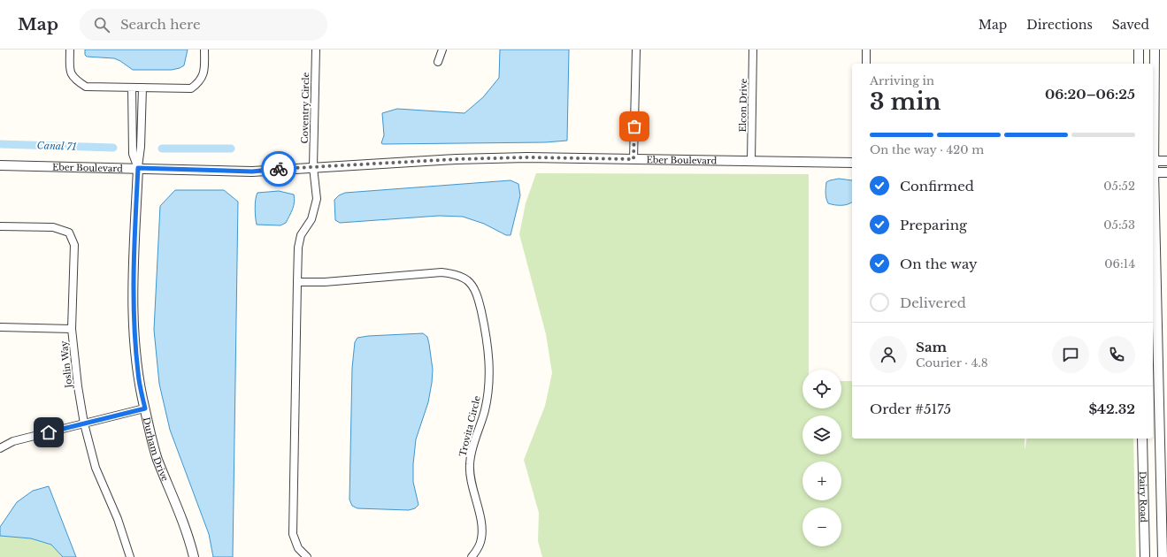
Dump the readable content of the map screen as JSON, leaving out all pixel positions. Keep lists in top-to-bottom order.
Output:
{
  "streets": {
    "street": [
      "Elcon Drive",
      "Coventry Circle",
      "Eber Boulevard",
      "Joslin Way",
      "Trovita Circle",
      "Durham Drive",
      "Dairy Road"
    ]
  },
  "crossings": [
    ["Elcon Drive", "Eber Boulevard"],
    ["Coventry Circle", "Eber Boulevard"],
    ["Eber Boulevard", "Durham Drive"]
  ],
  "water": ["Canal 71"],
  "page": {
    "header": "Map",
    "search": "Search here",
    "nav": ["Map", "Directions", "Saved"],
    "heading": ["3 min", "Arriving in", "06:20–06:25"],
    "panel": [
      "Sam",
      "Courier · 4.8",
      "Order #5175",
      "$42.32"
    ],
    "bar": "On the way · 420 m",
    "list": [
      ["Confirmed", "05:52"],
      ["Preparing", "05:53"],
      ["On the way", "06:14"],
      "Delivered"
    ],
    "map_buttons": ["+", "−"]
  }
}
